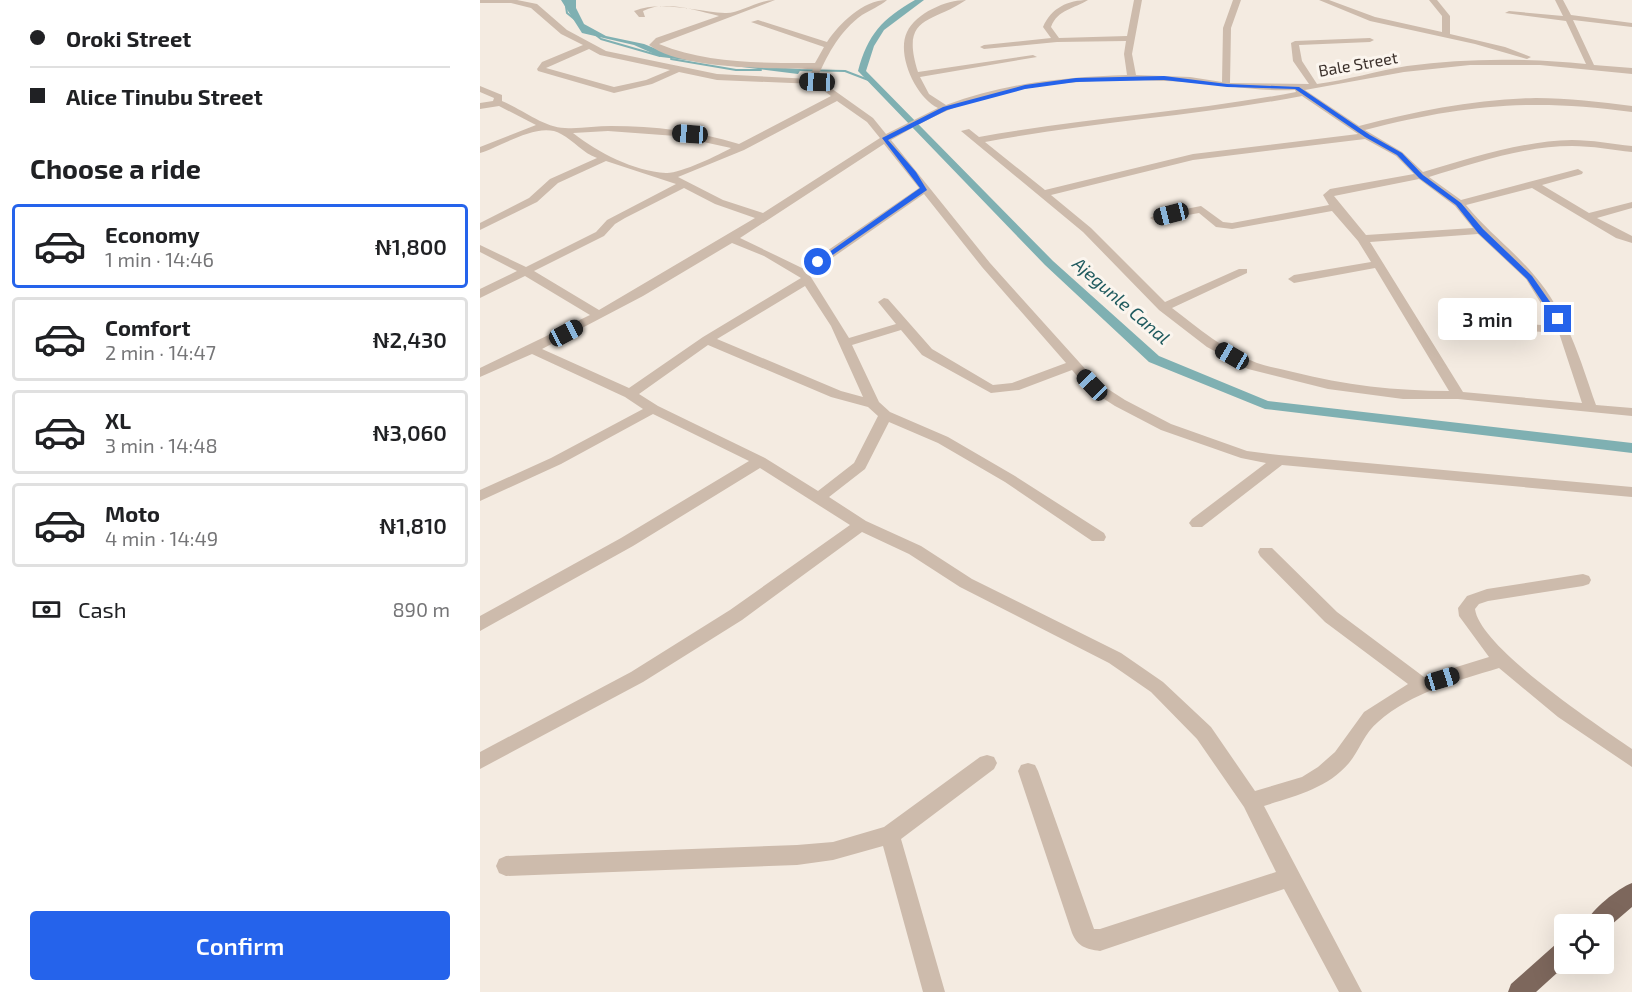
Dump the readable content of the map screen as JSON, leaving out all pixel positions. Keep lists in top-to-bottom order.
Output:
{
  "streets": {
    "street": ["Bale Street"]
  },
  "water": ["Ajegunle Canal"],
  "page": {
    "banner": ["Oroki Street", "Alice Tinubu Street"],
    "heading": "Choose a ride",
    "list": [
      {
        "name": "Economy",
        "note": "1 min · 14:46",
        "value": "₦1,800"
      },
      {
        "name": "Comfort",
        "note": "2 min · 14:47",
        "value": "₦2,430"
      },
      {
        "name": "XL",
        "note": "3 min · 14:48",
        "value": "₦3,060"
      },
      {
        "name": "Moto",
        "note": "4 min · 14:49",
        "value": "₦1,810"
      }
    ],
    "bubble": "3 min",
    "pay": ["Cash", "890 m"],
    "buttons": "Confirm"
  }
}
